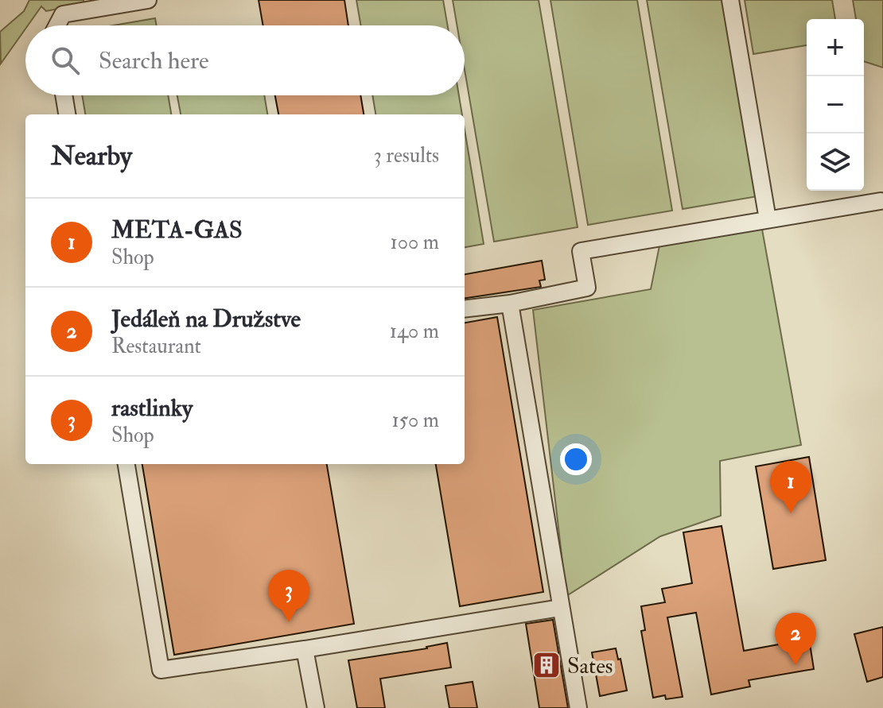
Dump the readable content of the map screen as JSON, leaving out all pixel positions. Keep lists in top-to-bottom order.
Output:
{
  "places": {
    "building": ["Sates"]
  },
  "page": {
    "map_buttons": ["+", "−"],
    "search": "Search here",
    "heading": ["Nearby", "3 results"],
    "list": [
      {
        "mark": "1",
        "name": "META-GAS",
        "note": "Shop",
        "value": "100 m"
      },
      {
        "mark": "2",
        "name": "Jedáleň na Družstve",
        "note": "Restaurant",
        "value": "140 m"
      },
      {
        "mark": "3",
        "name": "rastlinky",
        "note": "Shop",
        "value": "150 m"
      }
    ],
    "pins": ["1", "3", "2"]
  }
}
